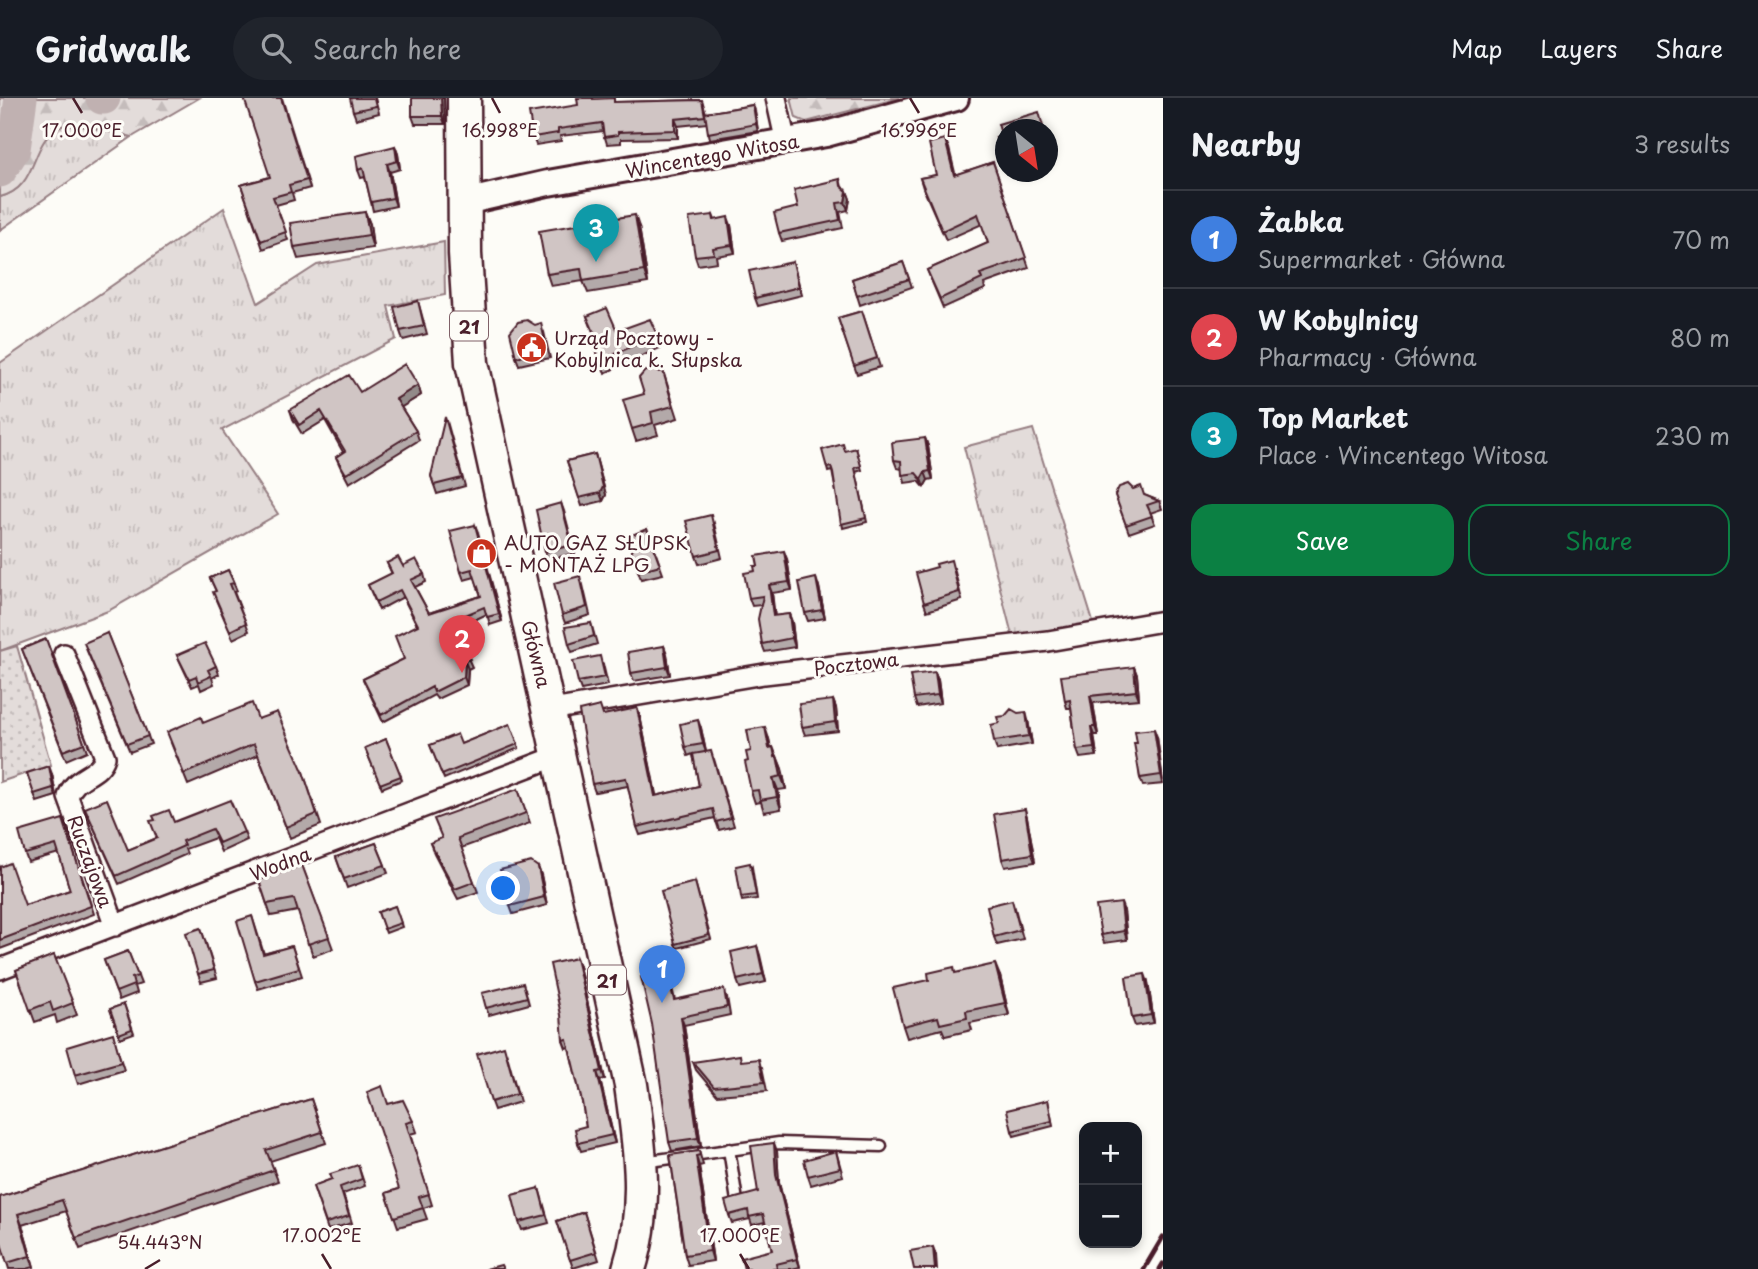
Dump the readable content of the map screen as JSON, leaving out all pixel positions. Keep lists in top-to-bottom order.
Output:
{
  "streets": {
    "main road": ["21", "Główna"],
    "street": [
      "Wincentego Witosa",
      "Pocztowa",
      "Ruczajowa",
      "Wodna"
    ]
  },
  "crossings": [
    ["Wincentego Witosa", "Główna"],
    ["Główna", "Pocztowa"],
    ["Główna", "Wodna"],
    ["Ruczajowa", "Wodna"]
  ],
  "places": {
    "public building": ["Urząd Pocztowy - Kobylnica k. Słupska"],
    "shop": ["AUTO GAZ SŁUPSK - MONTAŻ LPG"]
  },
  "north": "bottom right",
  "page": {
    "header": "Gridwalk",
    "search": "Search here",
    "nav": ["Map", "Layers", "Share"],
    "heading": ["Nearby", "3 results"],
    "list": [
      {
        "mark": "1",
        "name": "Żabka",
        "note": "Supermarket · Główna",
        "value": "70 m"
      },
      {
        "mark": "2",
        "name": "W Kobylnicy",
        "note": "Pharmacy · Główna",
        "value": "80 m"
      },
      {
        "mark": "3",
        "name": "Top Market",
        "note": "Place · Wincentego Witosa",
        "value": "230 m"
      }
    ],
    "pins": ["3", "2", "1"],
    "buttons": ["Save", "Share"],
    "map_buttons": ["+", "−"]
  },
  "coordinates": [
    "16.996°E",
    "17.000°E",
    "16.998°E",
    "17.002°E",
    "54.443°N"
  ]
}
